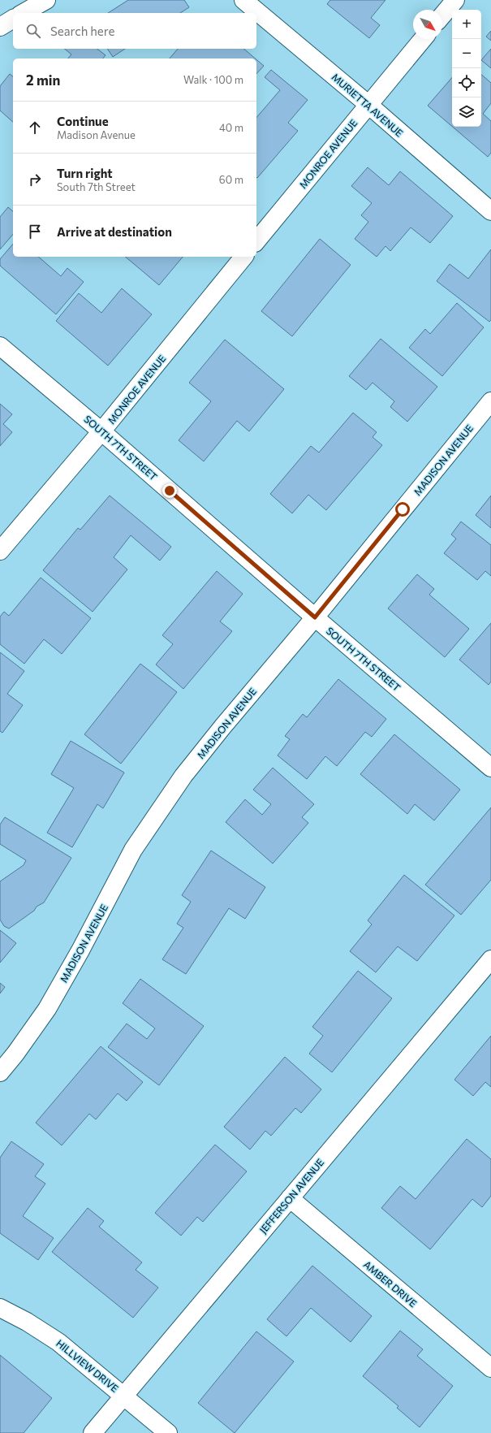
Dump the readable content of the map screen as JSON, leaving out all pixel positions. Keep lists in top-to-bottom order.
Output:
{
  "streets": {
    "street": [
      "MURIETTA AVENUE",
      "MONROE AVENUE",
      "SOUTH 7TH STREET",
      "MADISON AVENUE",
      "JEFFERSON AVENUE",
      "AMBER DRIVE",
      "HILLVIEW DRIVE"
    ]
  },
  "crossings": [
    ["MURIETTA AVENUE", "MONROE AVENUE"],
    ["MONROE AVENUE", "SOUTH 7TH STREET"],
    ["SOUTH 7TH STREET", "MADISON AVENUE"],
    ["JEFFERSON AVENUE", "AMBER DRIVE"],
    ["JEFFERSON AVENUE", "HILLVIEW DRIVE"]
  ],
  "north": "bottom right",
  "page": {
    "map_buttons": ["+", "−"],
    "search": "Search here",
    "heading": ["2 min", "Walk · 100 m"],
    "list": [
      ["Continue", "Madison Avenue", "40 m"],
      ["Turn right", "South 7th Street", "60 m"],
      "Arrive at destination"
    ]
  }
}
